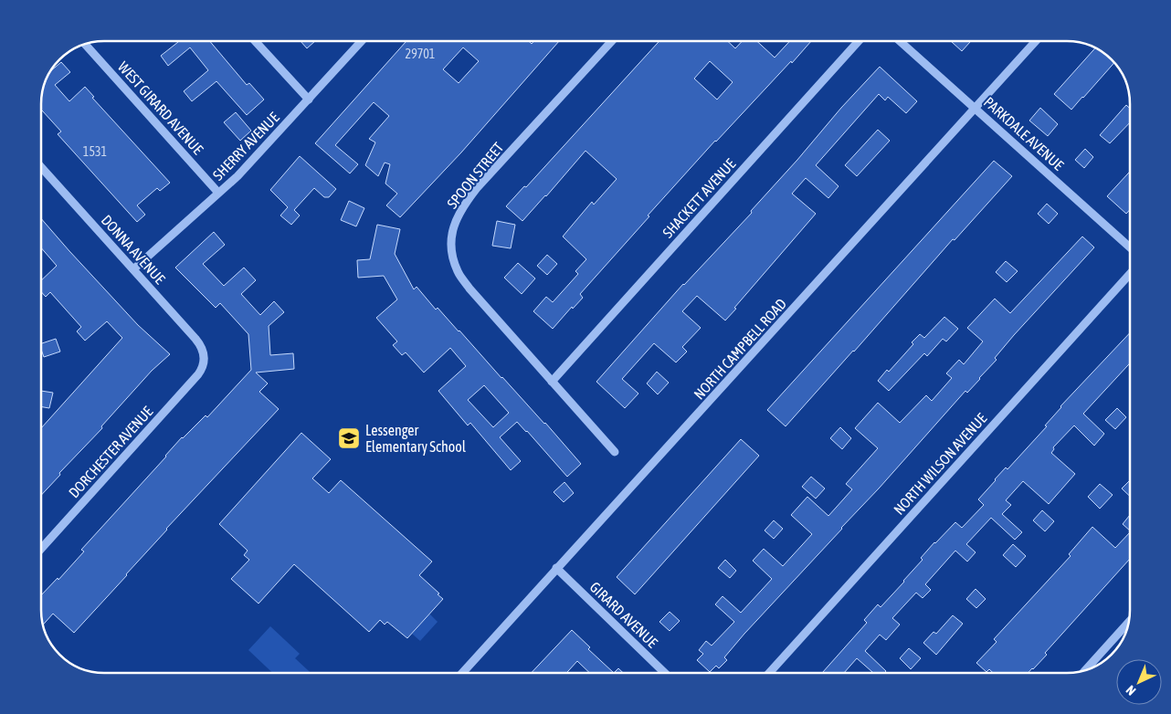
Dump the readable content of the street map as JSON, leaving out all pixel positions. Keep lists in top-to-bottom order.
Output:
{
  "streets": {
    "street": [
      "WEST GIRARD AVENUE",
      "PARKDALE AVENUE",
      "SHERRY AVENUE",
      "SPOON STREET",
      "SHACKETT AVENUE",
      "DONNA AVENUE",
      "NORTH CAMPBELL ROAD",
      "DORCHESTER AVENUE",
      "NORTH WILSON AVENUE",
      "GIRARD AVENUE"
    ]
  },
  "crossings": [
    ["WEST GIRARD AVENUE", "SHERRY AVENUE"],
    ["PARKDALE AVENUE", "NORTH CAMPBELL ROAD"],
    ["SHERRY AVENUE", "DONNA AVENUE"],
    ["SPOON STREET", "SHACKETT AVENUE"],
    ["DONNA AVENUE", "DORCHESTER AVENUE"],
    ["NORTH CAMPBELL ROAD", "GIRARD AVENUE"]
  ],
  "places": {
    "school or university": ["Lessenger Elementary School"]
  },
  "house_numbers": ["29701", "1531"],
  "north": "bottom left"
}
